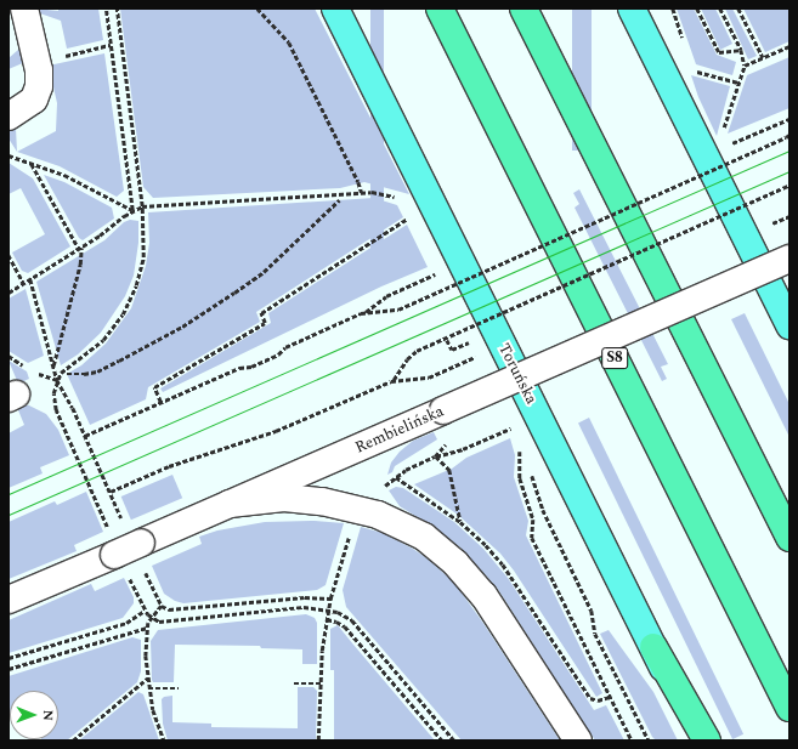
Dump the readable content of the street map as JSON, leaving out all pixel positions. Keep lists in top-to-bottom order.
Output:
{
  "streets": {
    "highway": ["S8"],
    "main road": ["Toruńska"],
    "street": ["Rembielińska"]
  },
  "north": "right"
}
